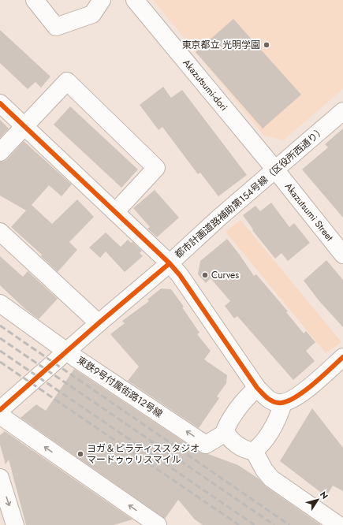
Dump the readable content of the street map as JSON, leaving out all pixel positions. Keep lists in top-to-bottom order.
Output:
{
  "streets": {
    "street": [
      "Akazutsumi-dori",
      "都市計画道路補助第154号線（区役所西通り）",
      "Akazutsumi Street",
      "東鉄9号付属街路12号線"
    ]
  },
  "crossings": [
    ["Akazutsumi-dori", "都市計画道路補助第154号線（区役所西通り）"],
    ["Akazutsumi-dori", "Akazutsumi Street"],
    ["都市計画道路補助第154号線（区役所西通り）", "Akazutsumi Street"],
    ["都市計画道路補助第154号線（区役所西通り）", "東鉄9号付属街路12号線"]
  ],
  "places": ["東京都立 光明学園", "Curves", "ヨガ＆ピラティススタジオ マードゥゥリスマイル"],
  "north": "top right"
}
